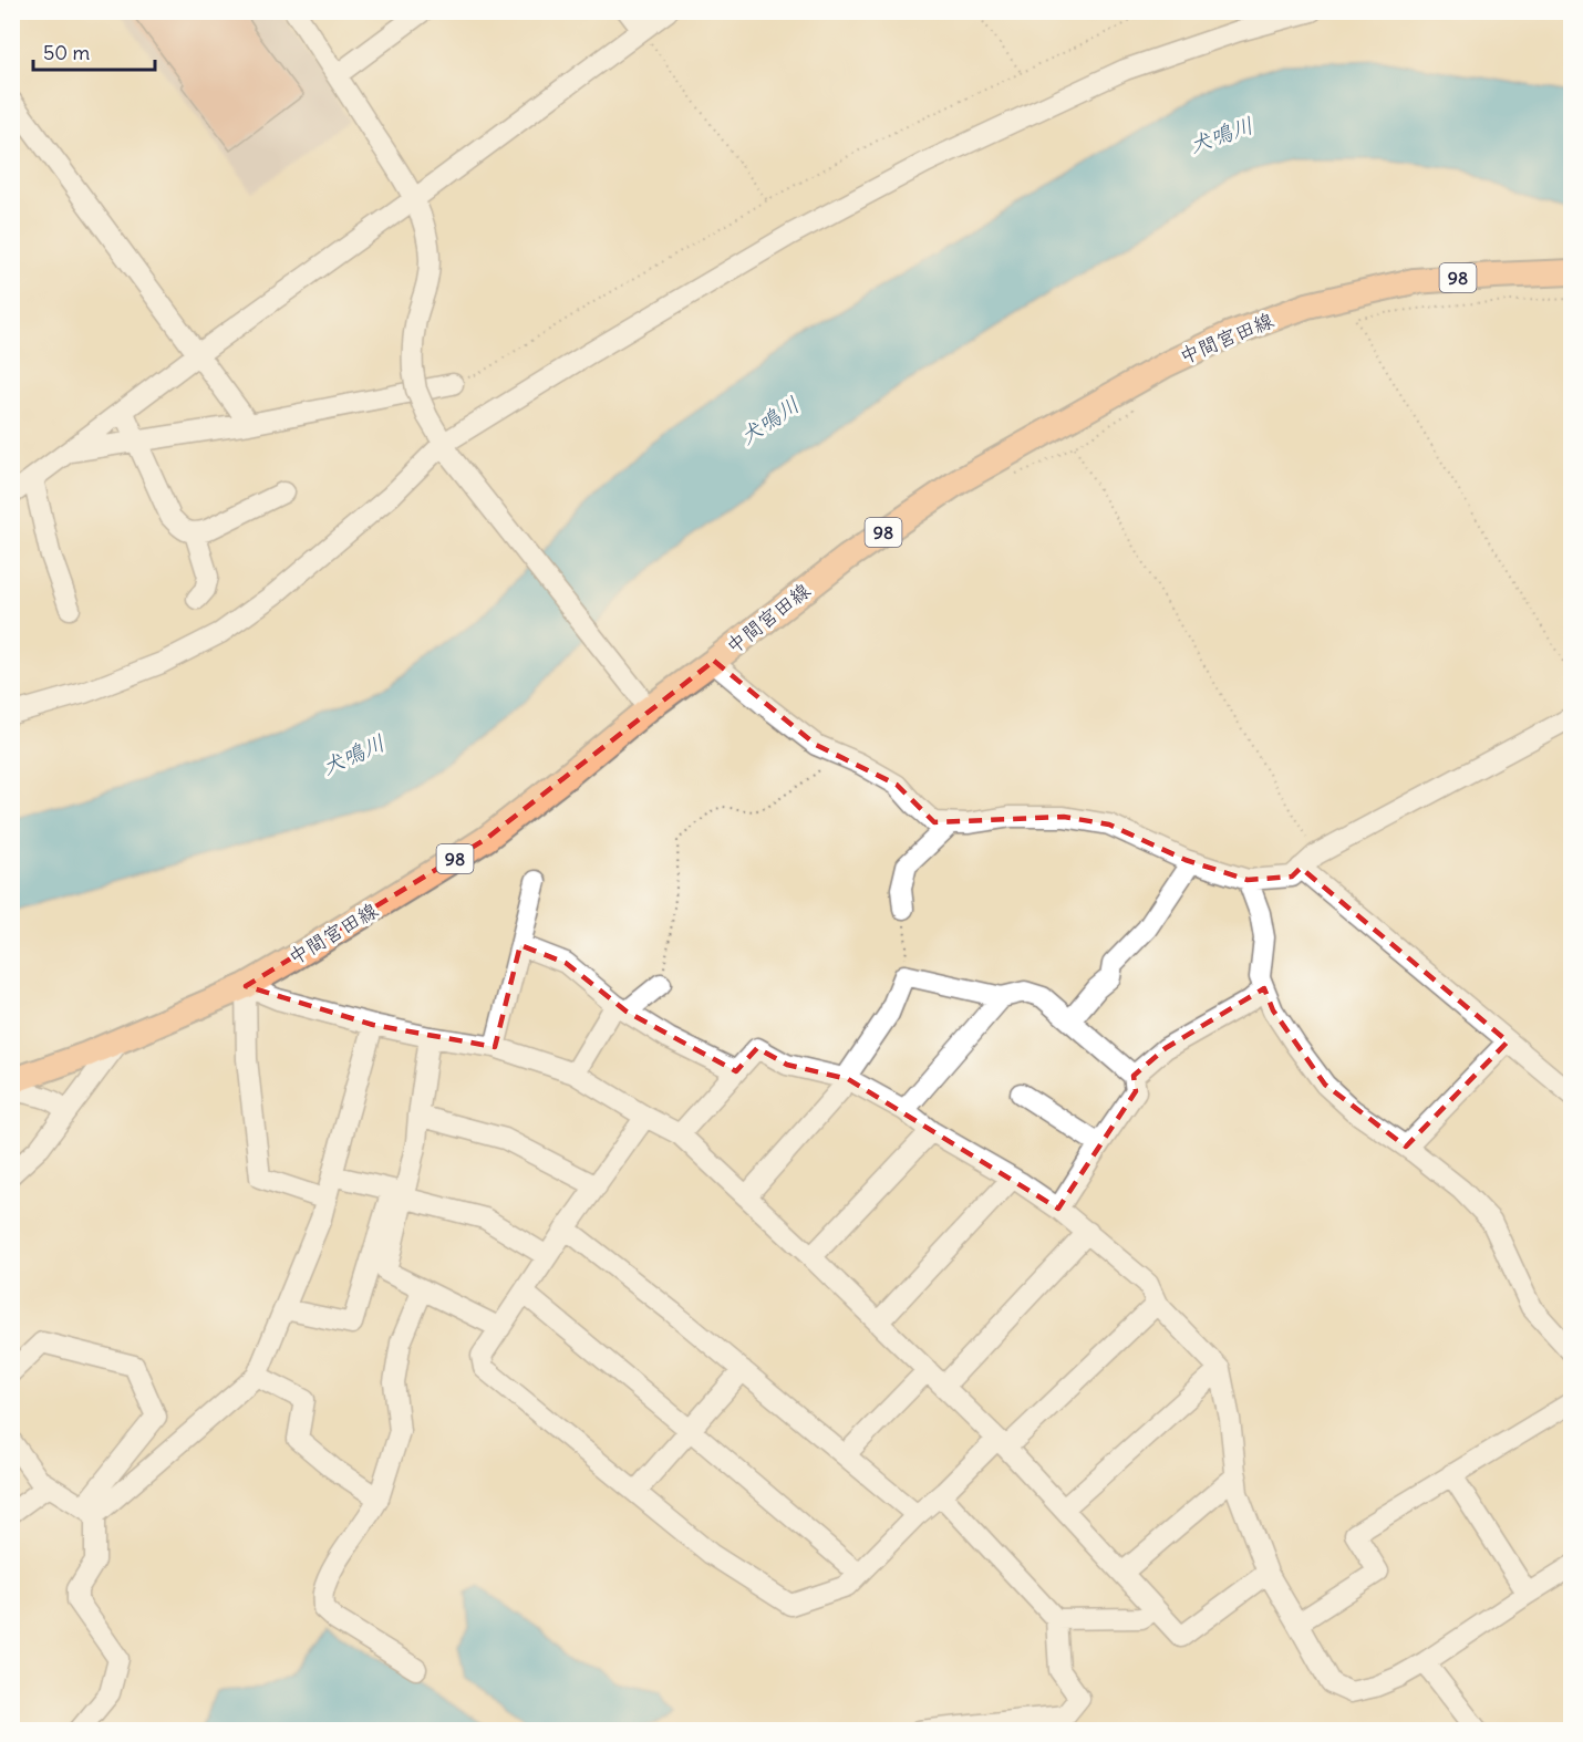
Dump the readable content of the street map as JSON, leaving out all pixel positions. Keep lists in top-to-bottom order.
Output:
{
  "streets": {
    "main road": ["98", "中間宮田線"]
  },
  "water": ["犬鳴川"],
  "scale_bar": "50 m"
}
